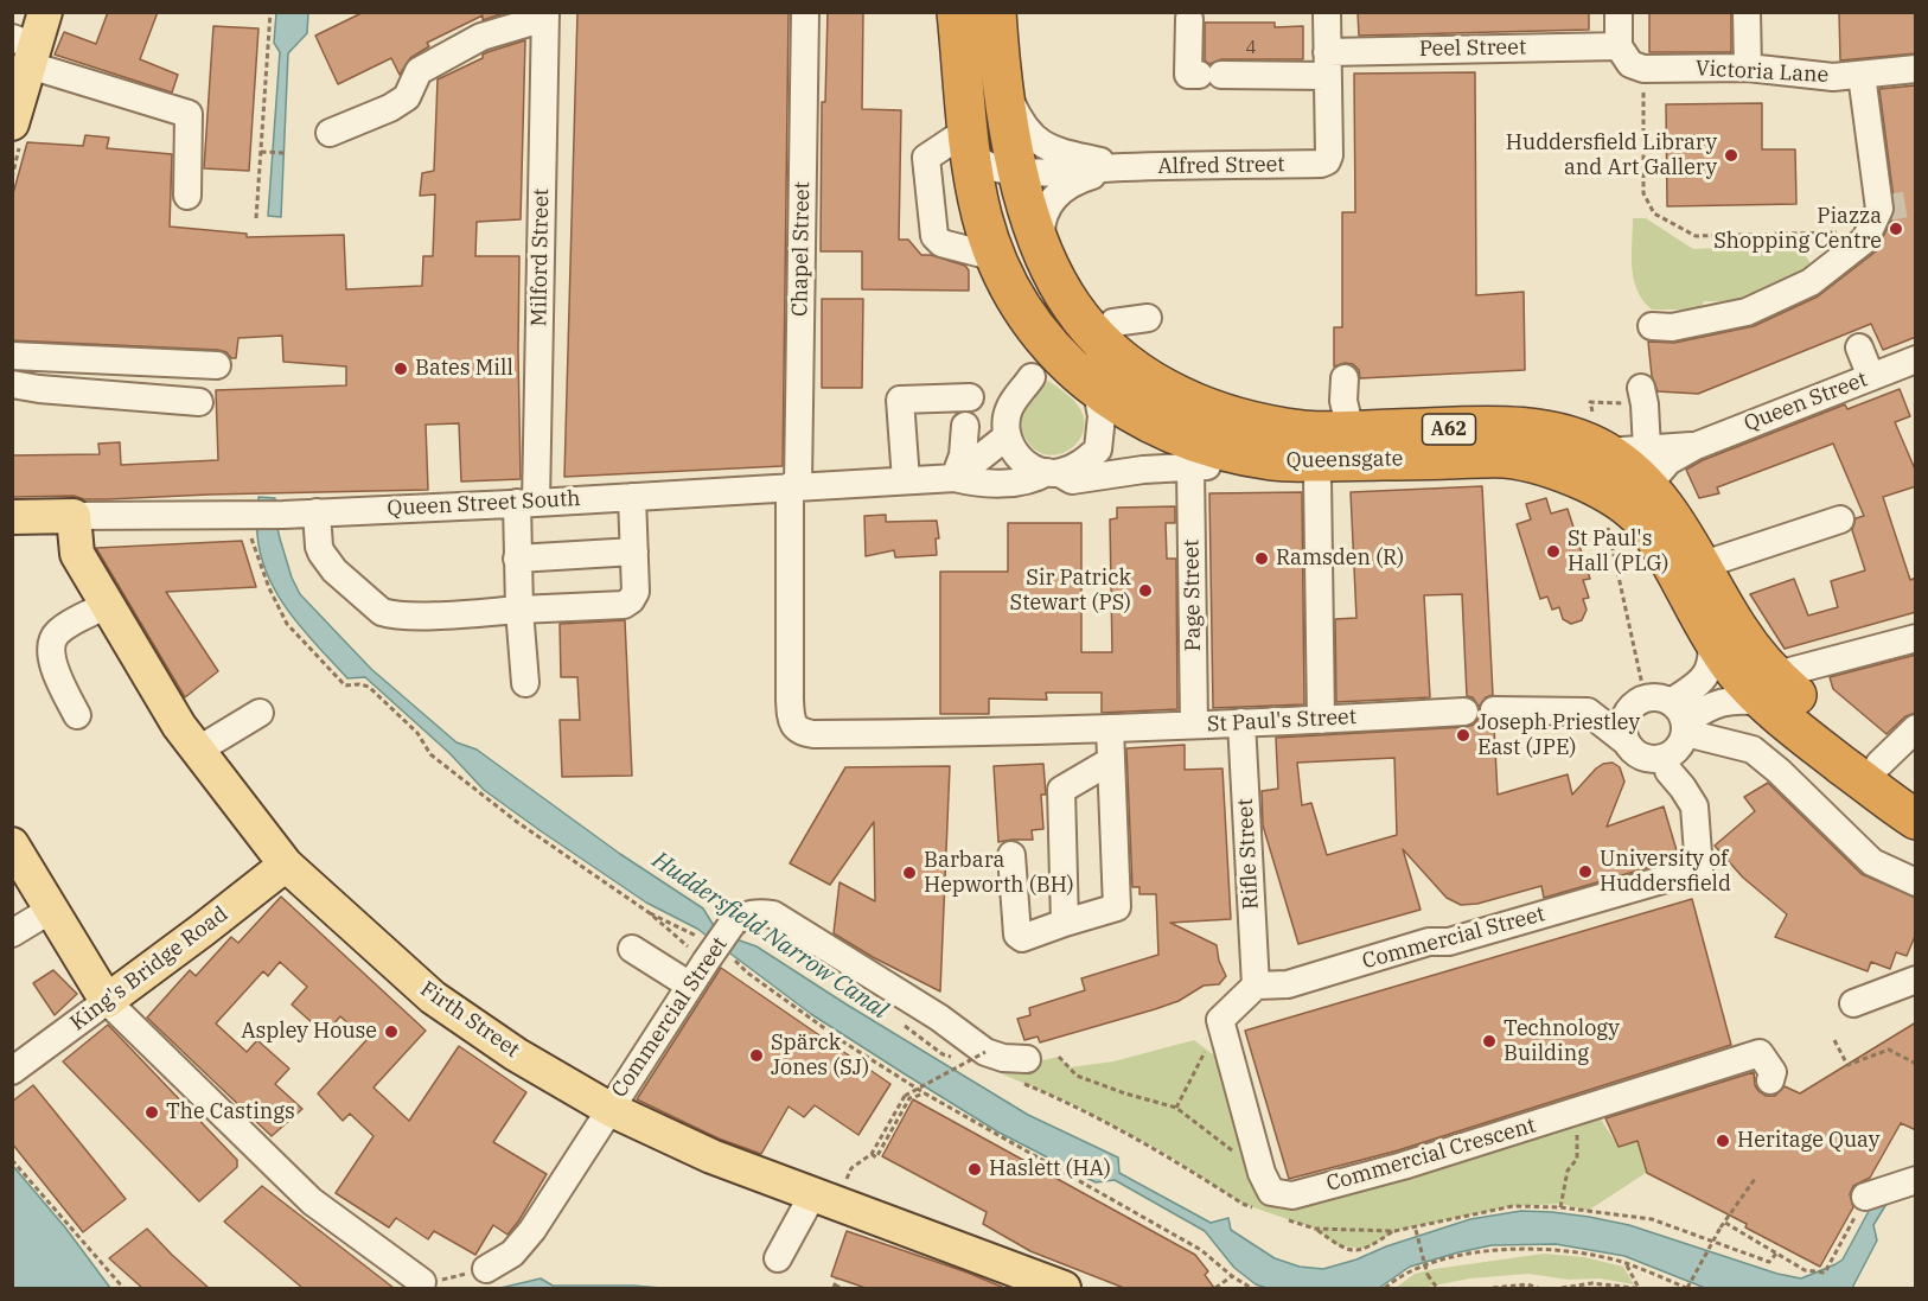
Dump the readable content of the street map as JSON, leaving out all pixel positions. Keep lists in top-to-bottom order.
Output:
{
  "streets": {
    "highway": ["A62", "Queensgate"],
    "main road": ["Queen Street South", "King's Bridge Road", "Firth Street"],
    "street": [
      "Peel Street",
      "Victoria Lane",
      "Alfred Street",
      "Chapel Street",
      "Milford Street",
      "Queen Street",
      "Page Street",
      "St Paul's Street",
      "Rifle Street",
      "Commercial Street",
      "Commercial Crescent"
    ]
  },
  "crossings": [
    ["Peel Street", "Alfred Street"],
    ["Alfred Street", "Queensgate"],
    ["Chapel Street", "Queen Street South"],
    ["Chapel Street", "St Paul's Street"],
    ["Milford Street", "Queen Street South"],
    ["Queen Street", "Queensgate"],
    ["Queensgate", "Queen Street South"],
    ["Queen Street South", "Page Street"],
    ["Queen Street South", "Firth Street"],
    ["Page Street", "St Paul's Street"],
    ["St Paul's Street", "Rifle Street"],
    ["Rifle Street", "Commercial Street"],
    ["Commercial Street", "Firth Street"],
    ["King's Bridge Road", "Firth Street"]
  ],
  "water": ["Huddersfield Narrow Canal"],
  "places": [
    "Huddersfield Library and Art Gallery",
    "Piazza Shopping Centre",
    "Bates Mill",
    "St Paul's Hall (PLG)",
    "Ramsden (R)",
    "Sir Patrick Stewart (PS)",
    "Joseph Priestley East (JPE)",
    "University of Huddersfield",
    "Barbara Hepworth (BH)",
    "Aspley House",
    "Technology Building",
    "Spärck Jones (SJ)",
    "The Castings",
    "Heritage Quay",
    "Haslett (HA)"
  ],
  "house_numbers": ["4"]
}
